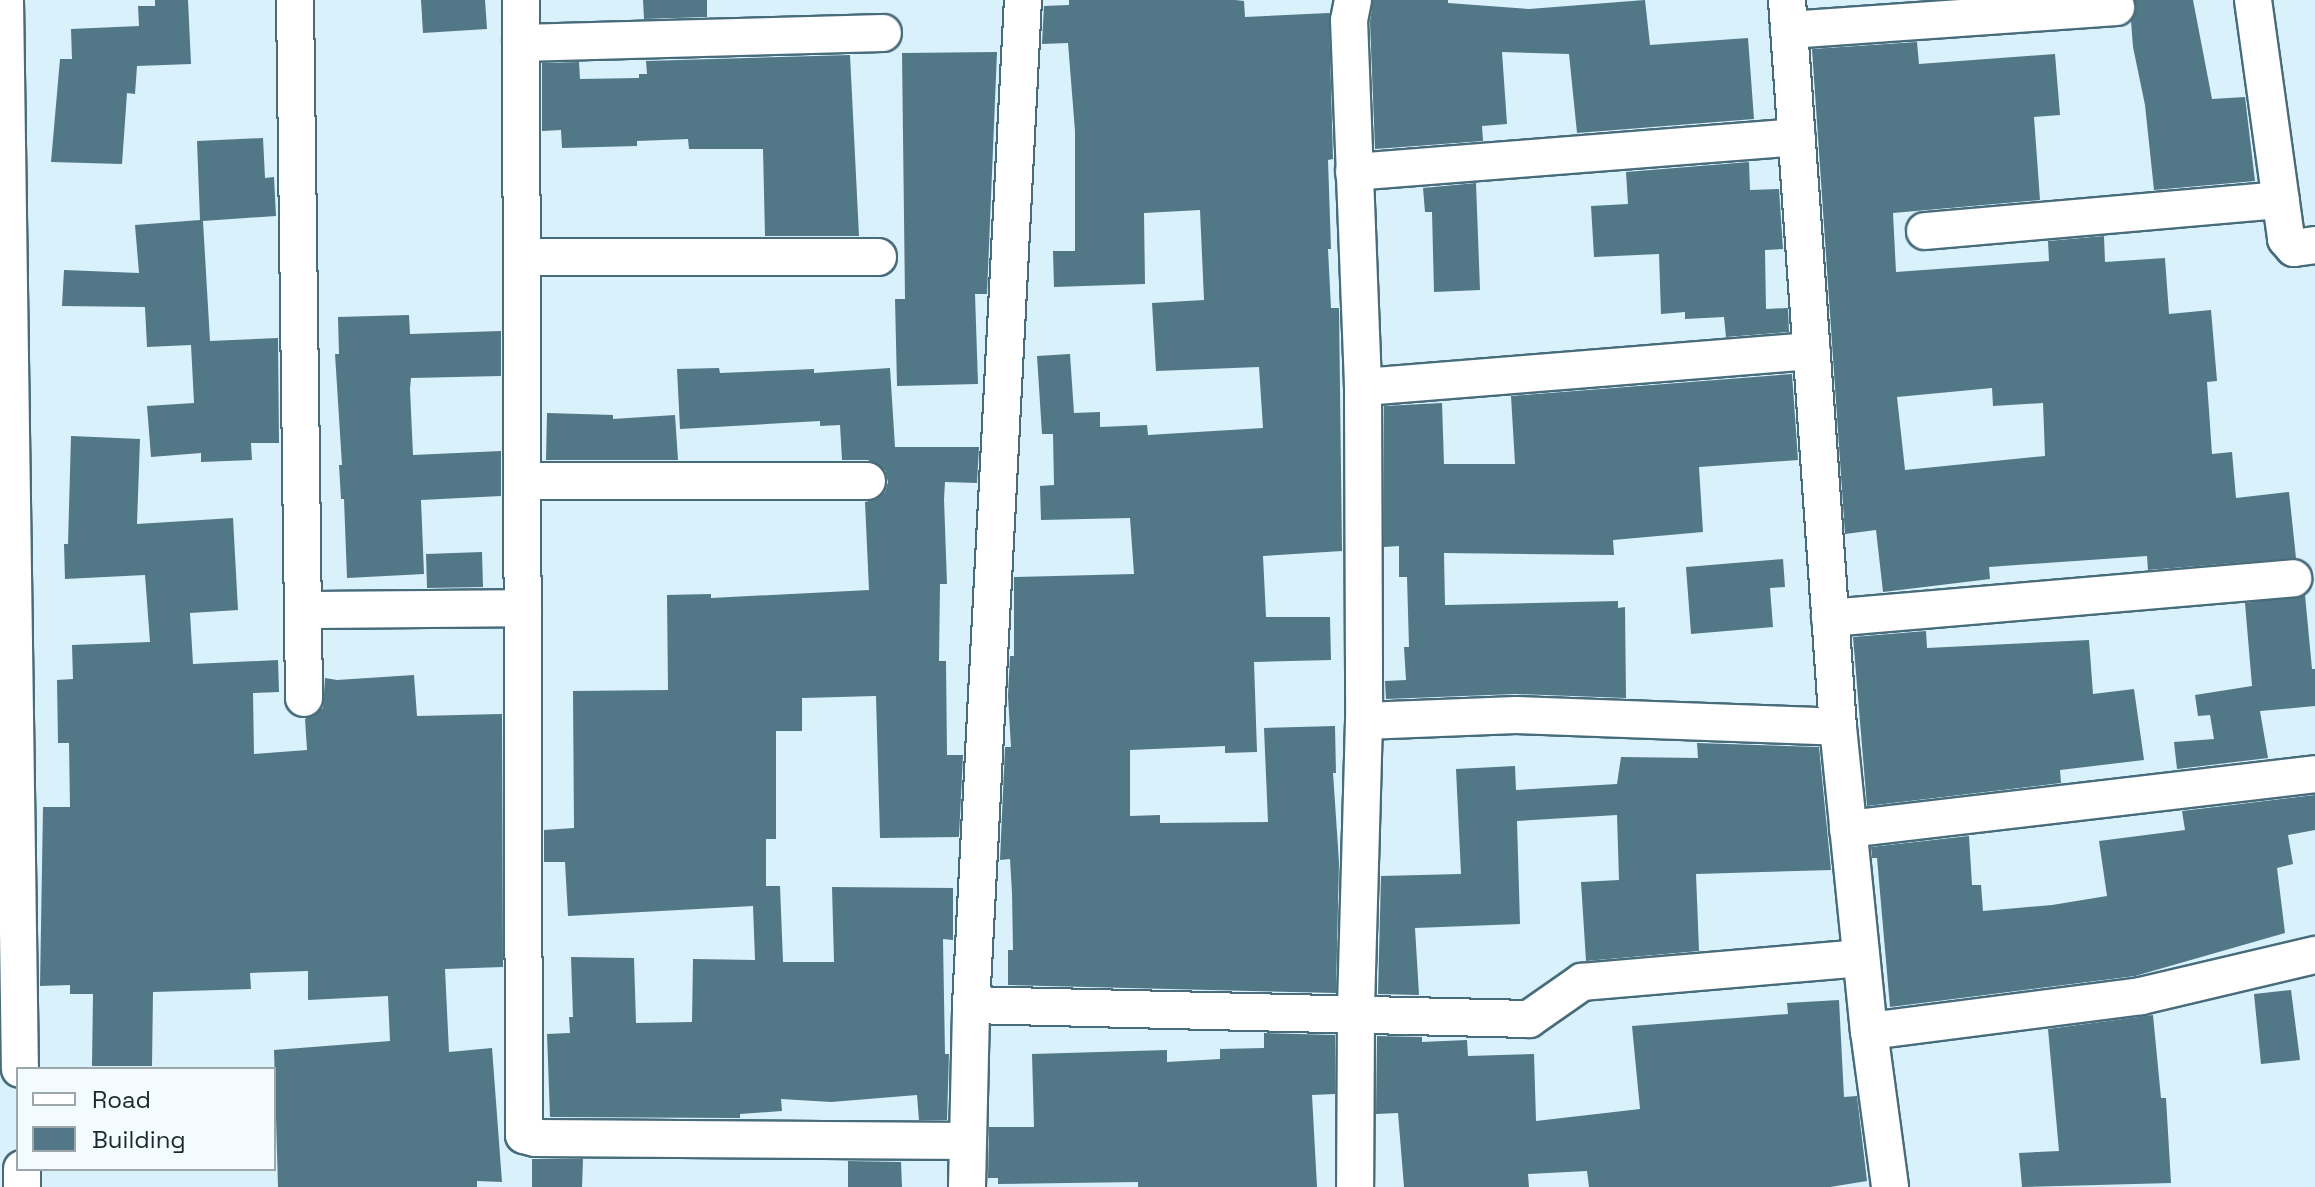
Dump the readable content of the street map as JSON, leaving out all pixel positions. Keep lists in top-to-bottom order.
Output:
{
  "legend": ["Road", "Building"]
}
